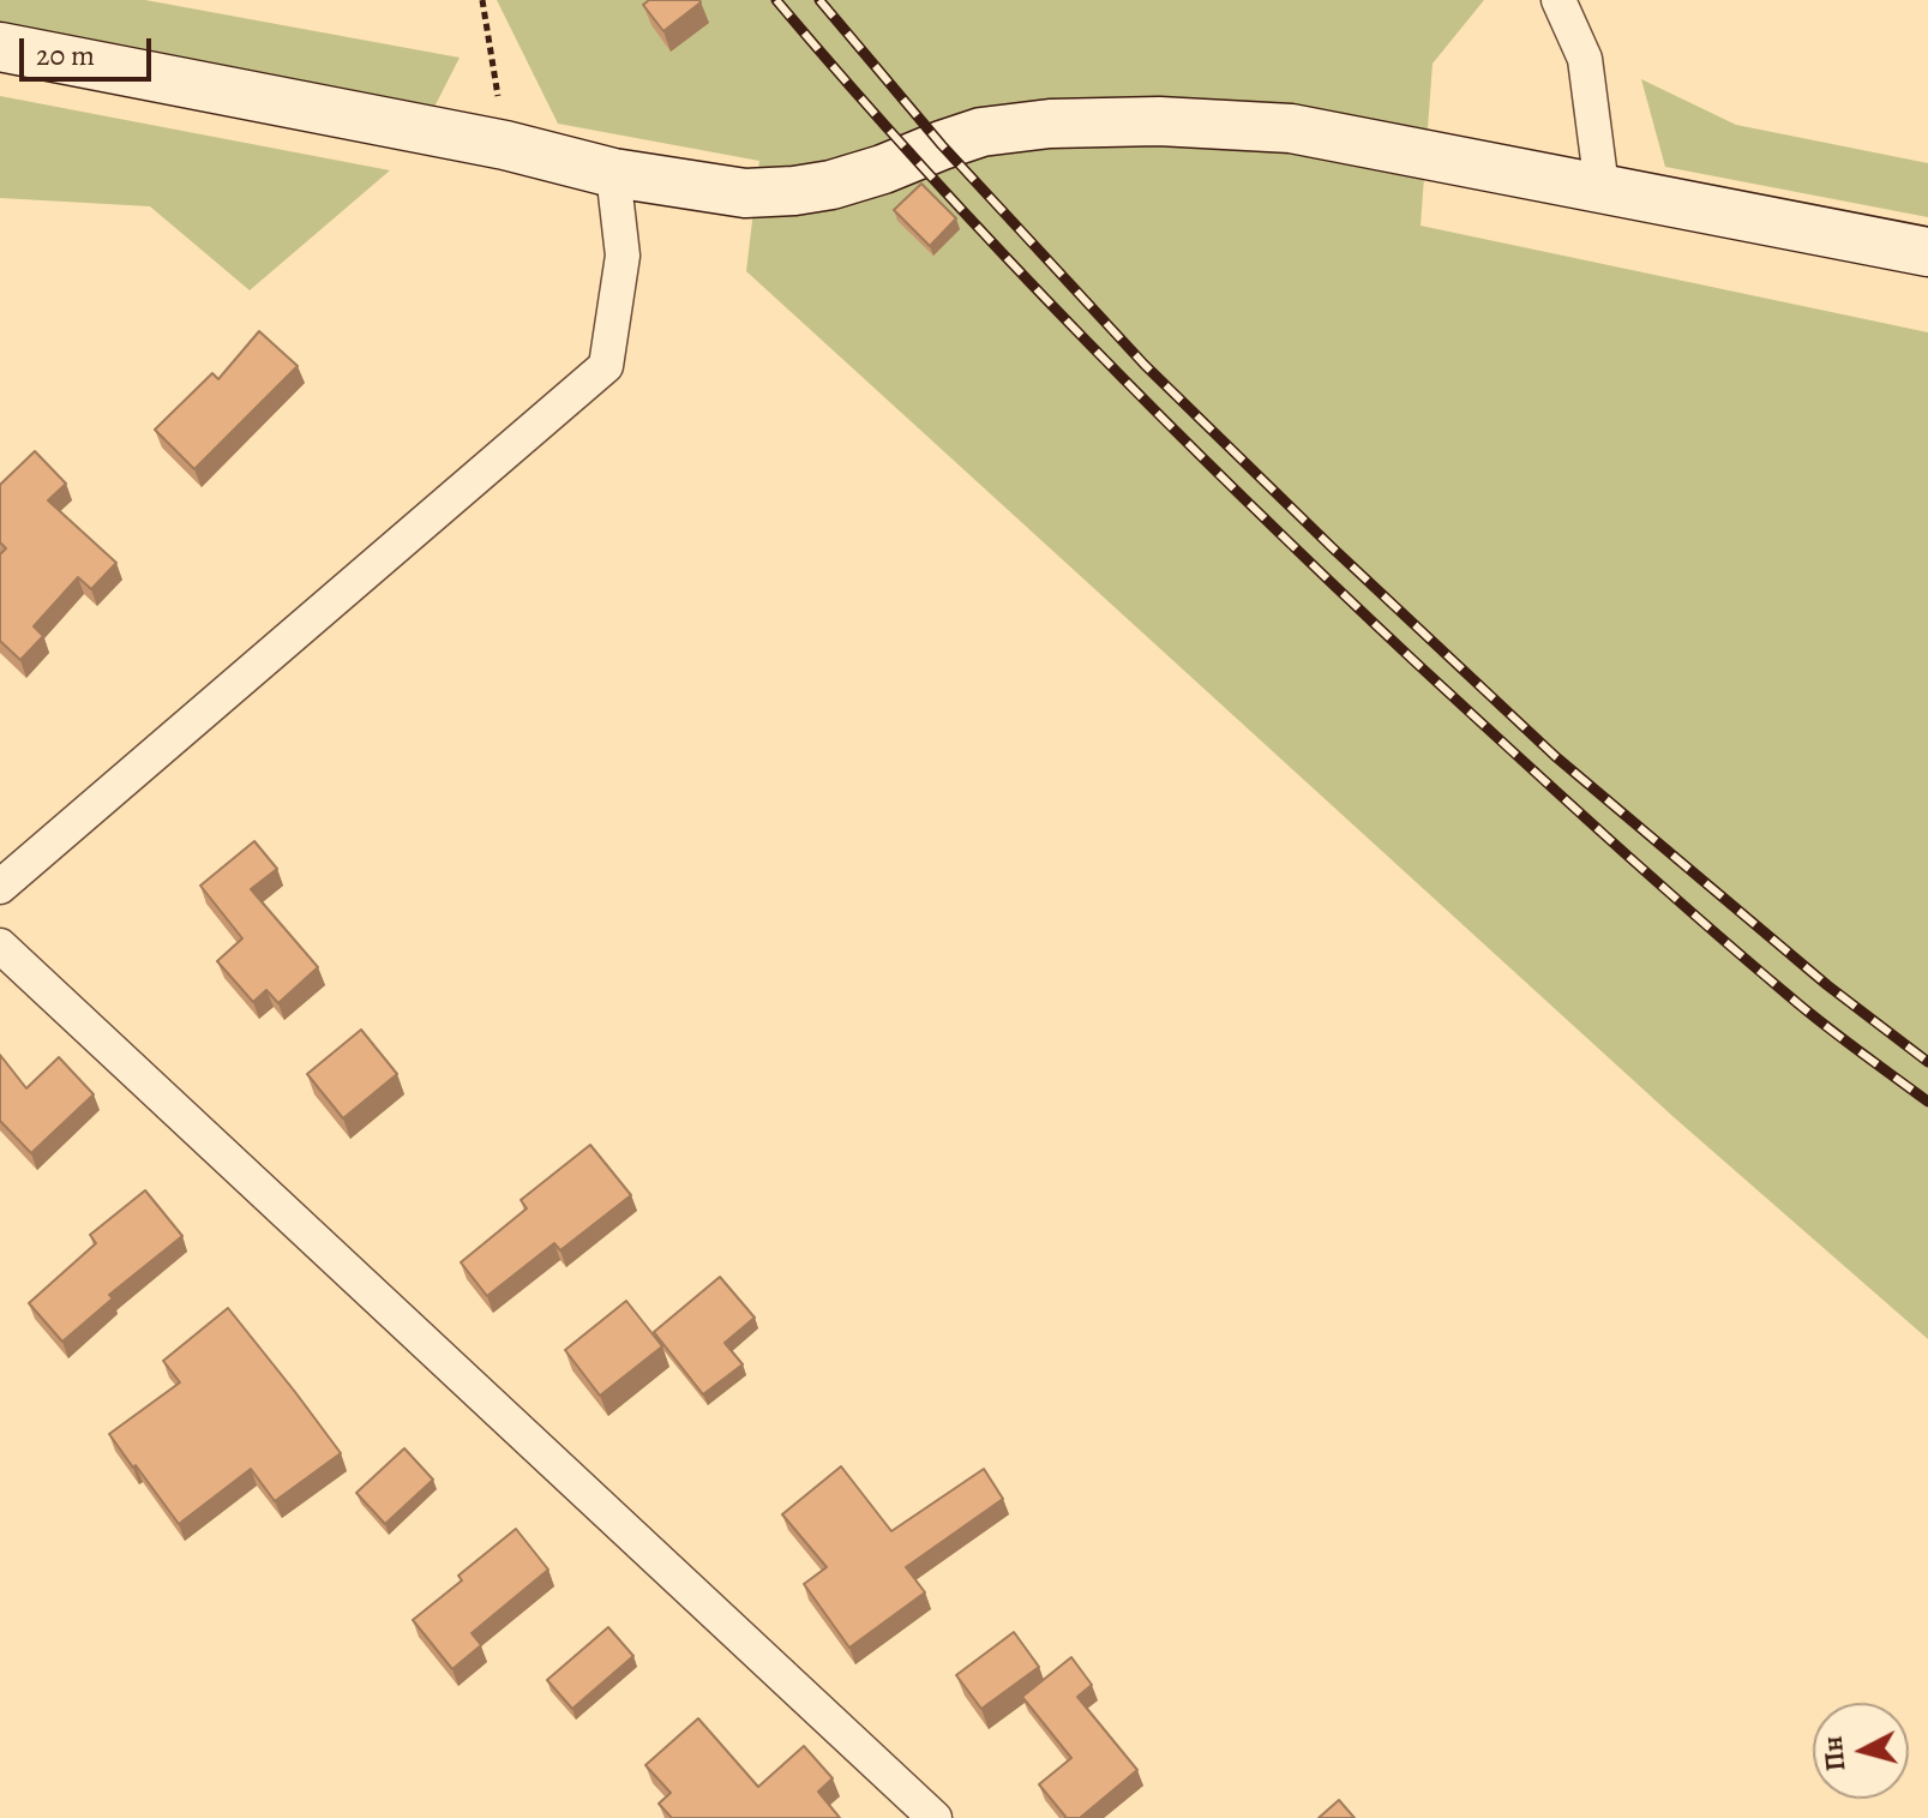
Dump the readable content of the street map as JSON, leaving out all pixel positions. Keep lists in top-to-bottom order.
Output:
{
  "scale_bar": "20 m",
  "north": "left"
}
